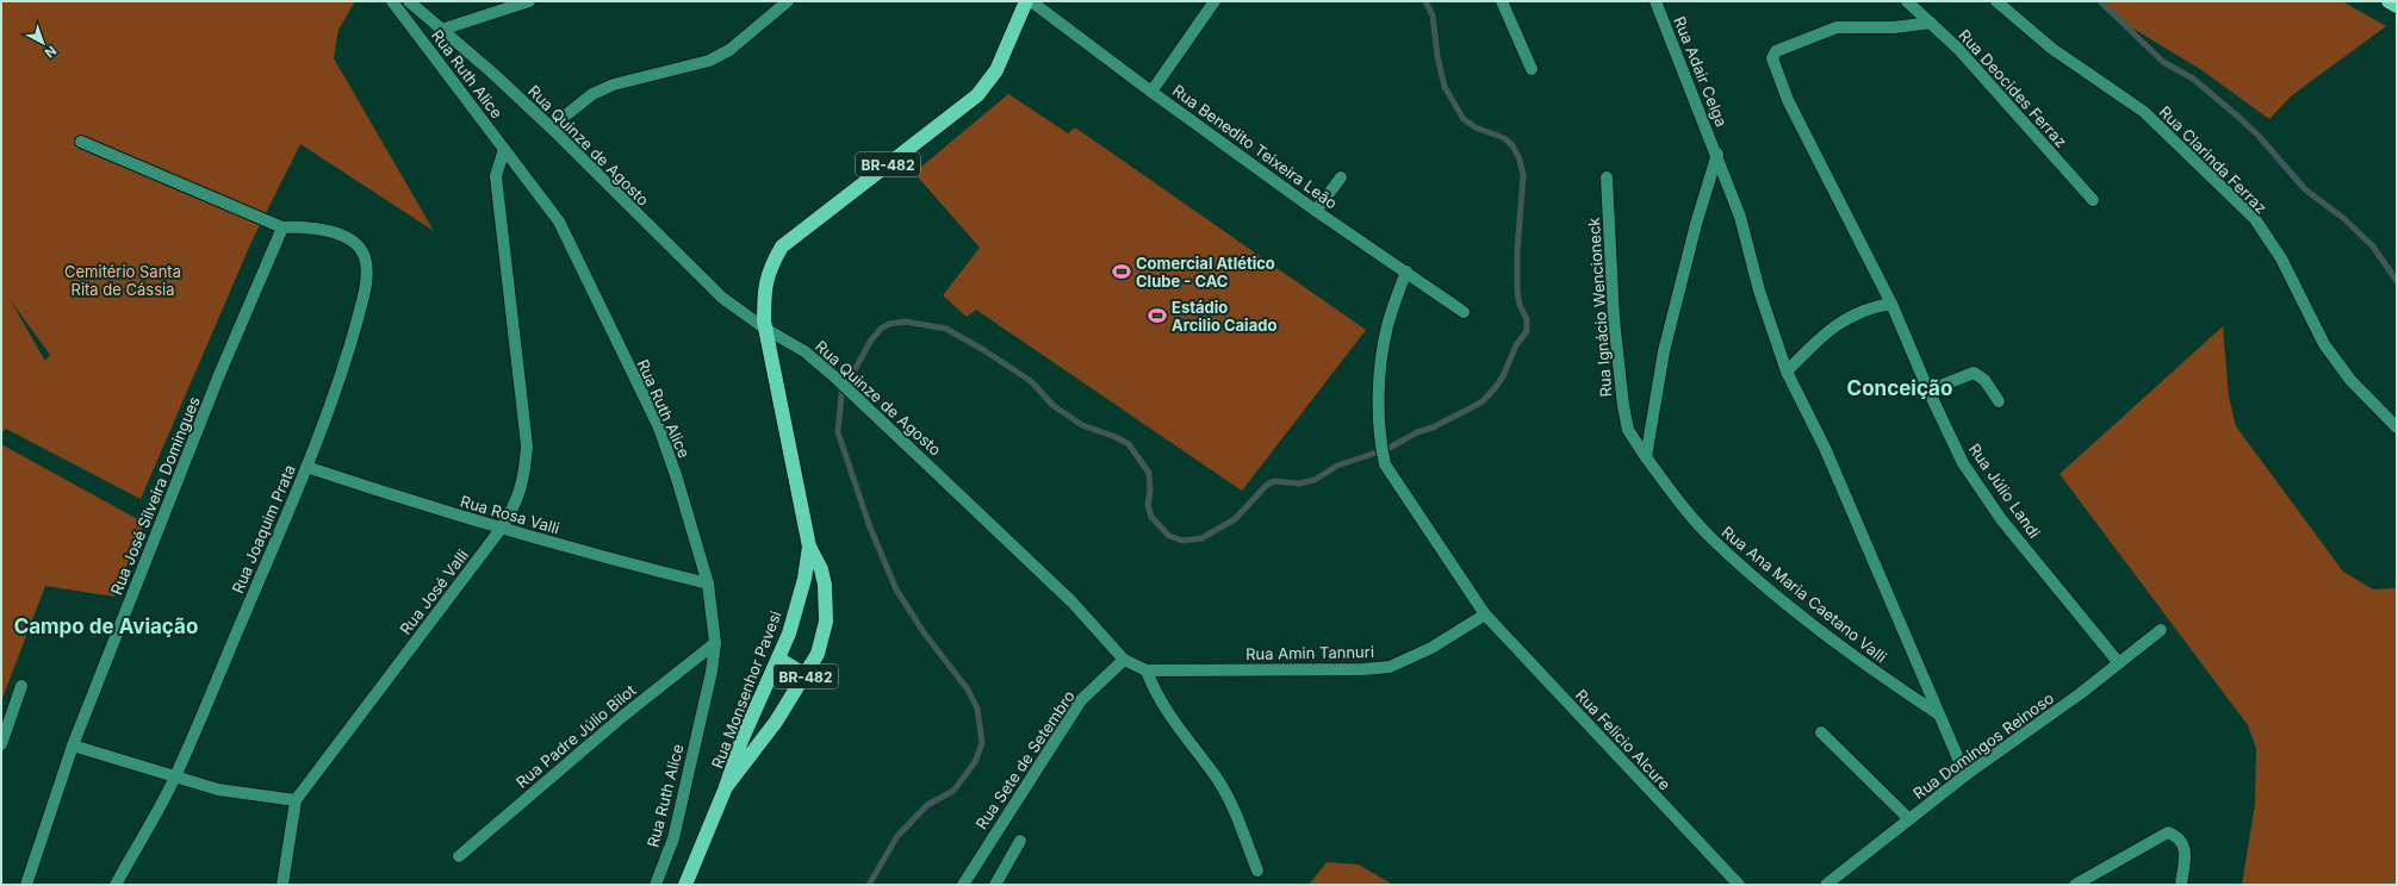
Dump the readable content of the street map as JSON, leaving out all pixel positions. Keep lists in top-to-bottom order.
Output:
{
  "streets": {
    "highway": ["BR-482", "Rua Monsenhor Pavesi"],
    "street": [
      "Rua Adair Celga",
      "Rua Ruth Alice",
      "Rua Deocides Ferraz",
      "Rua Quinze de Agosto",
      "Rua Benedito Teixeira Leão",
      "Rua Clarinda Ferraz",
      "Rua Ignácio Wencioneck",
      "Rua Júlio Landi",
      "Rua José Silveira Domingues",
      "Rua Rosa Valli",
      "Rua Joaquim Prata",
      "Rua José Valli",
      "Rua Ana Maria Caetano Valli",
      "Rua Amin Tannuri",
      "Rua Padre Júlio Bilot",
      "Rua Felicio Alcure",
      "Rua Domingos Reinoso",
      "Rua Sete de Setembro"
    ]
  },
  "crossings": [
    ["Rua Ruth Alice", "Rua Rosa Valli"],
    ["Rua Ruth Alice", "Rua José Valli"],
    ["Rua Ruth Alice", "Rua Padre Júlio Bilot"],
    ["Rua Deocides Ferraz", "Rua Júlio Landi"],
    ["Rua Quinze de Agosto", "BR-482"],
    ["Rua Quinze de Agosto", "Rua Amin Tannuri"],
    ["Rua Quinze de Agosto", "Rua Monsenhor Pavesi"],
    ["Rua Quinze de Agosto", "Rua Sete de Setembro"],
    ["Rua Benedito Teixeira Leão", "Rua Felicio Alcure"],
    ["BR-482", "Rua Monsenhor Pavesi"],
    ["Rua Ignácio Wencioneck", "Rua Ana Maria Caetano Valli"],
    ["Rua Júlio Landi", "Rua Domingos Reinoso"],
    ["Rua José Silveira Domingues", "Rua Joaquim Prata"],
    ["Rua Rosa Valli", "Rua Joaquim Prata"],
    ["Rua Rosa Valli", "Rua José Valli"],
    ["Rua Amin Tannuri", "Rua Felicio Alcure"],
    ["Rua Amin Tannuri", "Rua Sete de Setembro"]
  ],
  "districts": ["Conceição", "Campo de Aviação"],
  "parks": ["Cemitério Santa Rita de Cássia"],
  "places": {
    "sports": ["Comercial Atlético Clube - CAC", "Estádio Arcilio Caiado"]
  },
  "north": "bottom right"
}
